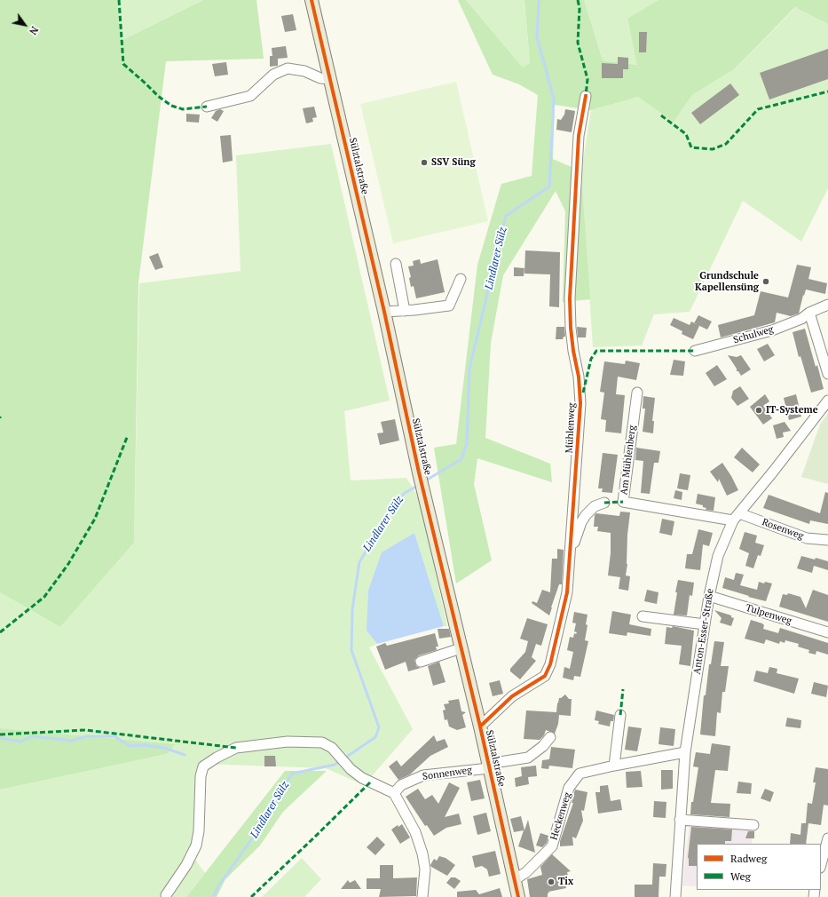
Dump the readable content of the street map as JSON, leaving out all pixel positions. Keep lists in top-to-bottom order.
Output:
{
  "streets": {
    "main road": ["Sülztalstraße"],
    "street": [
      "Schulweg",
      "Mühlenweg",
      "Am Mühlenberg",
      "Rosenweg",
      "Tulpenweg",
      "Anton-Esser-Straße",
      "Sonnenweg",
      "Heckenweg"
    ]
  },
  "crossings": [
    ["Sülztalstraße", "Mühlenweg"],
    ["Sülztalstraße", "Sonnenweg"],
    ["Sülztalstraße", "Heckenweg"],
    ["Am Mühlenberg", "Rosenweg"],
    ["Am Mühlenberg", "Anton-Esser-Straße"],
    ["Rosenweg", "Anton-Esser-Straße"],
    ["Tulpenweg", "Anton-Esser-Straße"],
    ["Anton-Esser-Straße", "Heckenweg"]
  ],
  "water": ["Lindlarer Sülz"],
  "places": [
    "SSV Süng",
    "Grundschule Kapellensüng",
    "IT-Systeme",
    "Tix"
  ],
  "legend": ["Radweg", "Weg"],
  "north": "bottom right"
}
